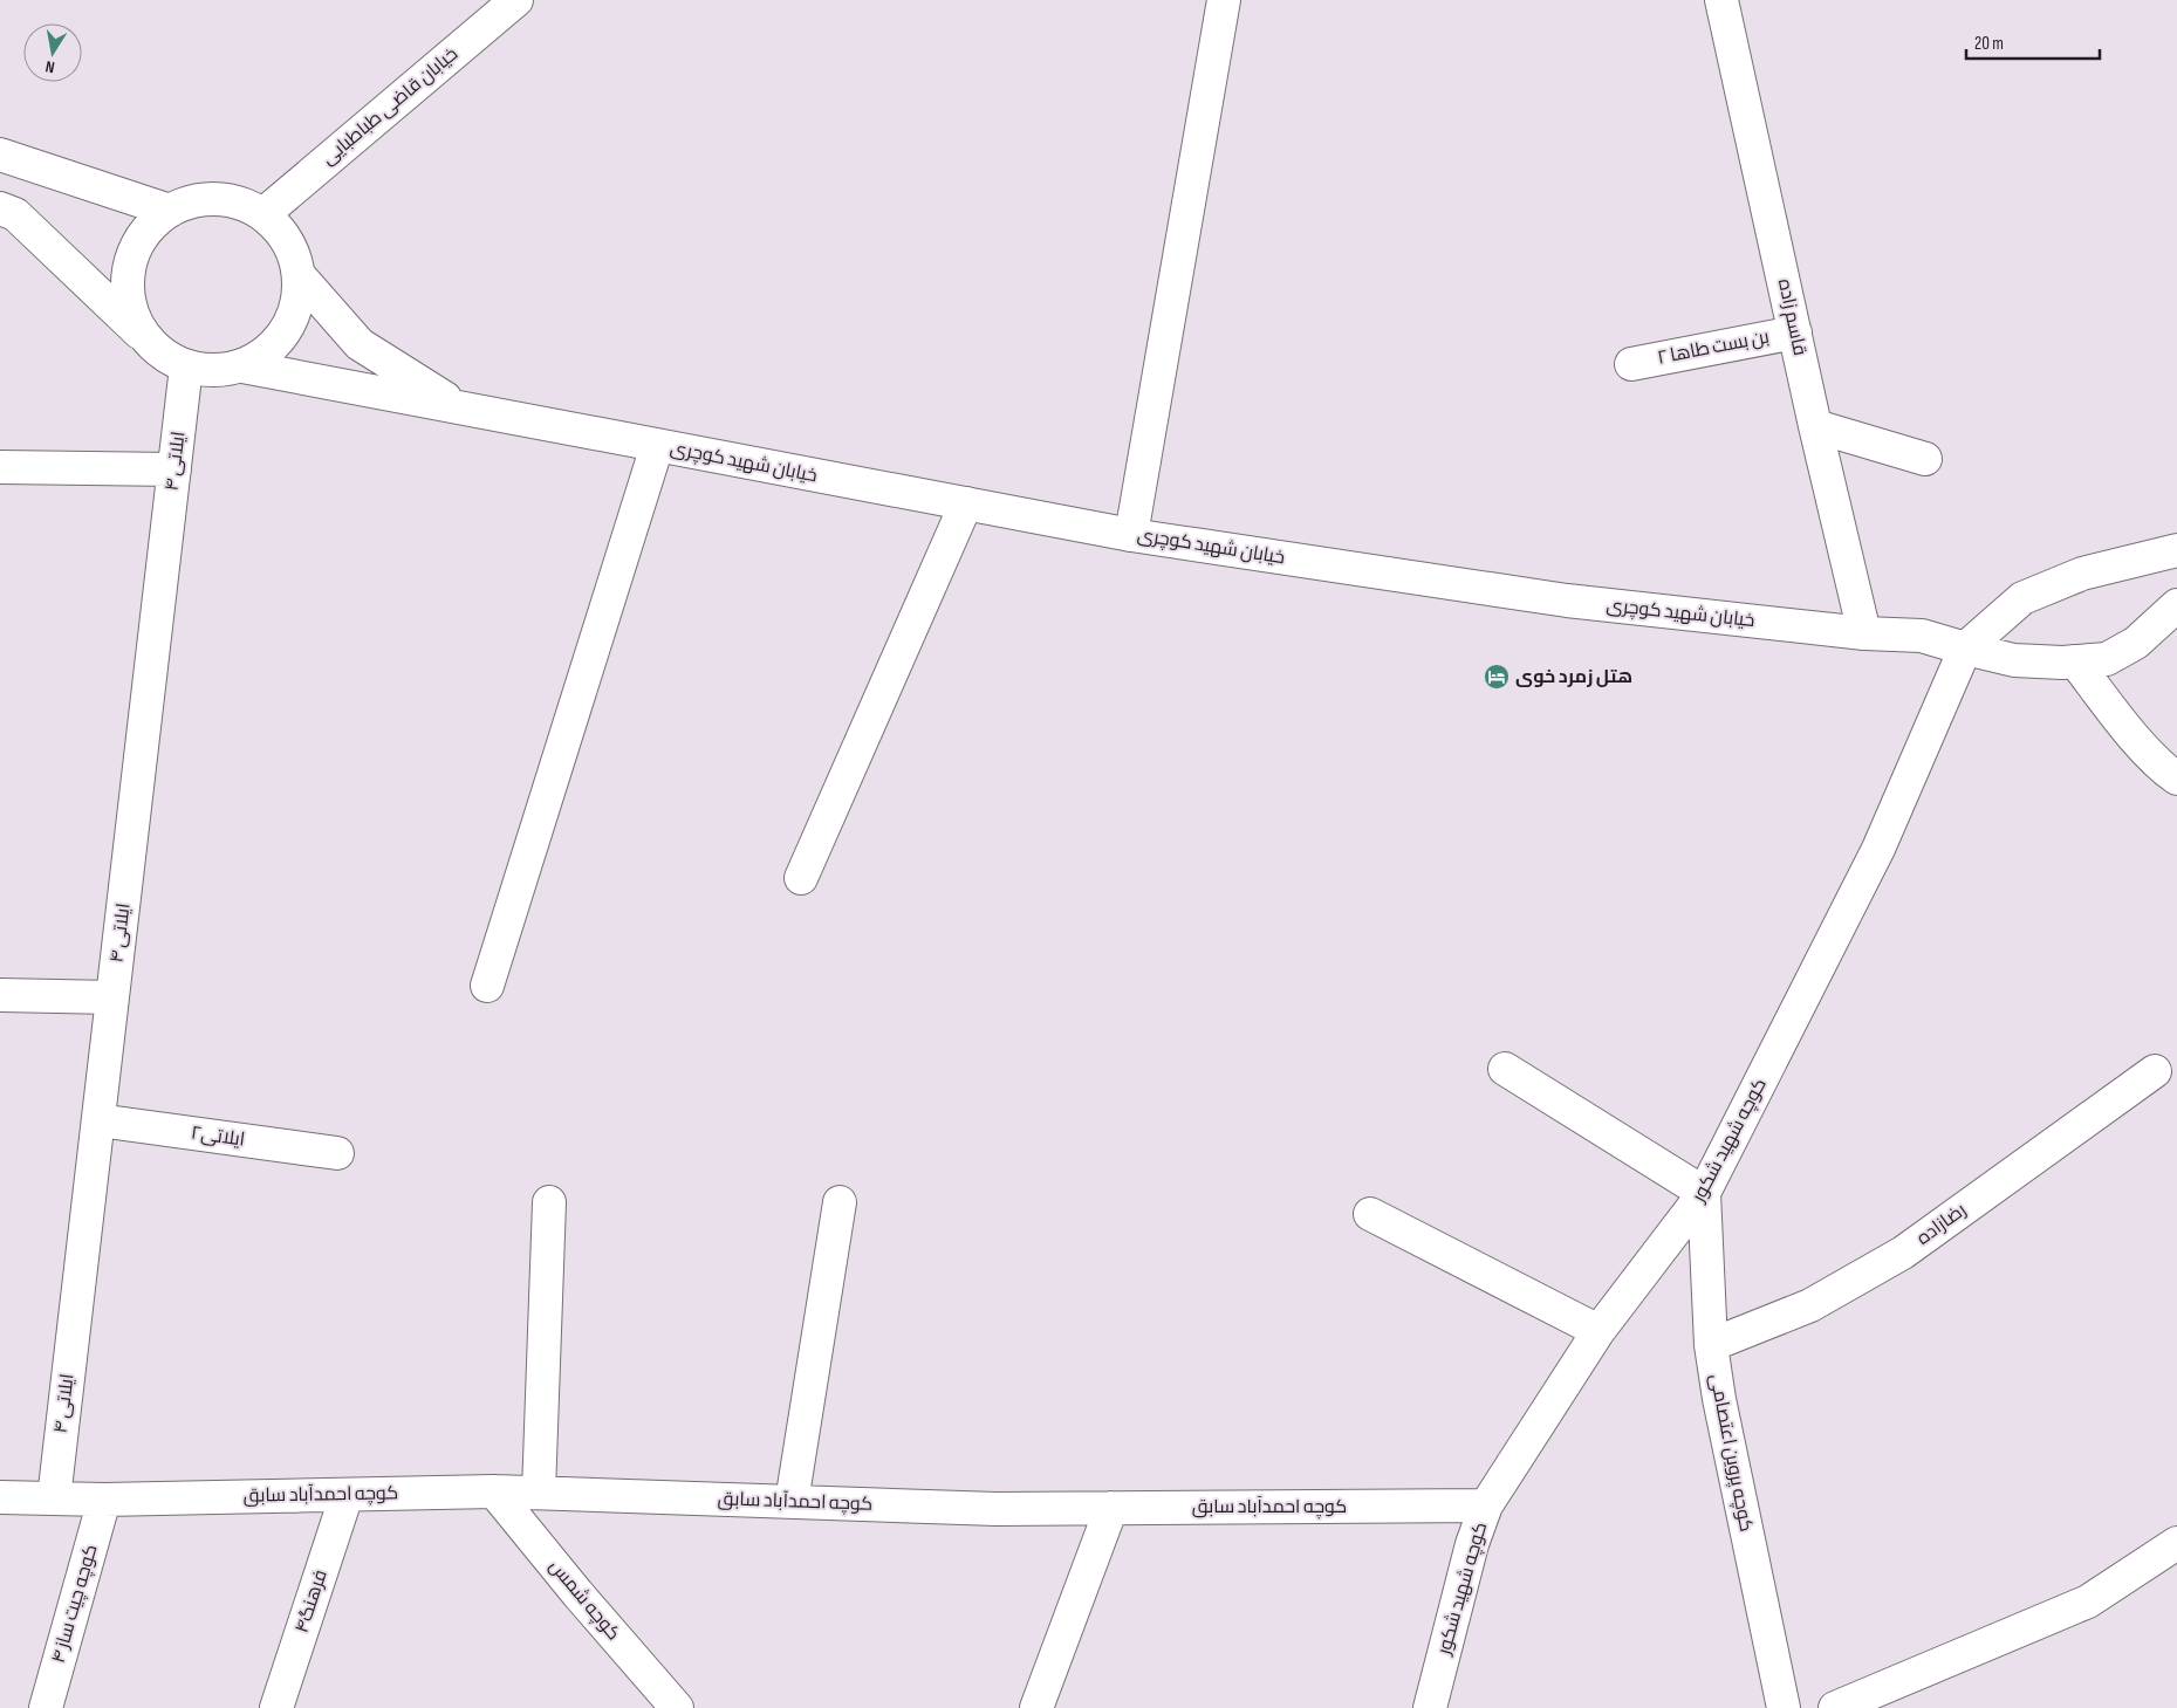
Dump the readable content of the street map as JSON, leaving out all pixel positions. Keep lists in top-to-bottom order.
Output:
{
  "streets": {
    "street": [
      "خیابان قاضی طباطبایی",
      "قاسم زاده",
      "بن بست طاها ۲",
      "ایلاتی ۴",
      "خیابان شهید کوچری",
      "ایلاتی۲",
      "کوچه شهید شکور",
      "رضازاده",
      "کوچه پروین اعتصامی",
      "کوچه احمدآباد سابق",
      "کوچه شمس",
      "فرهنگ۴",
      "کوچه چیت ساز ۴"
    ]
  },
  "crossings": [
    ["خیابان قاضی طباطبایی", "ایلاتی ۴"],
    ["خیابان قاضی طباطبایی", "خیابان شهید کوچری"],
    ["قاسم زاده", "بن بست طاها ۲"],
    ["قاسم زاده", "خیابان شهید کوچری"],
    ["ایلاتی ۴", "خیابان شهید کوچری"],
    ["ایلاتی ۴", "ایلاتی۲"],
    ["ایلاتی ۴", "کوچه احمدآباد سابق"],
    ["خیابان شهید کوچری", "کوچه شهید شکور"],
    ["کوچه شهید شکور", "کوچه پروین اعتصامی"],
    ["کوچه شهید شکور", "کوچه احمدآباد سابق"],
    ["رضازاده", "کوچه پروین اعتصامی"],
    ["کوچه احمدآباد سابق", "کوچه شمس"],
    ["کوچه احمدآباد سابق", "فرهنگ۴"],
    ["کوچه احمدآباد سابق", "کوچه چیت ساز ۴"]
  ],
  "places": {
    "hotel": ["هتل زمرد خوی"]
  },
  "scale_bar": "20 m",
  "north": "bottom"
}
